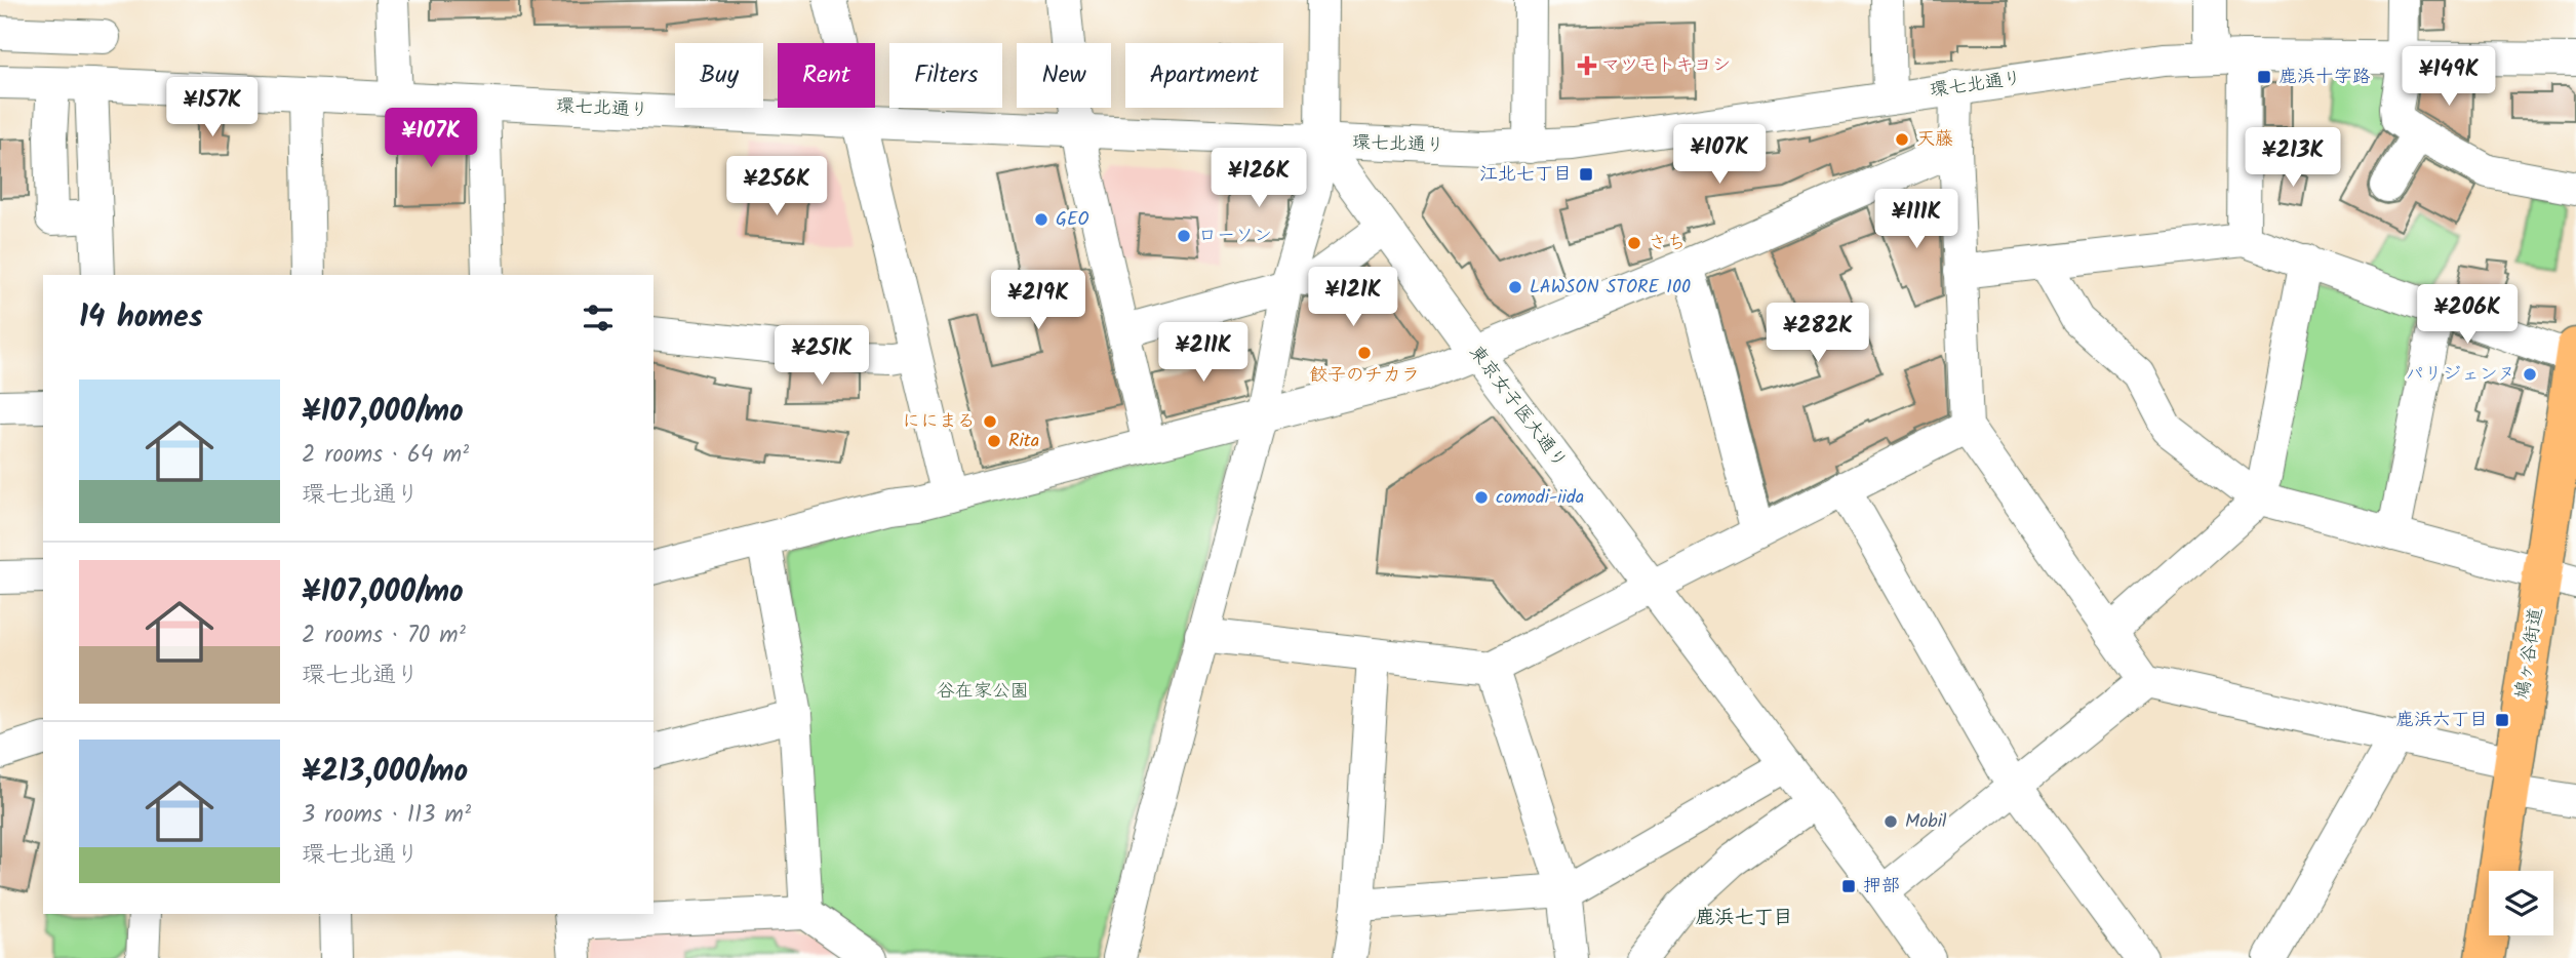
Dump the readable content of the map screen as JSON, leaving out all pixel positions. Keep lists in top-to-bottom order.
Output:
{
  "streets": {
    "main road": ["鳩ヶ谷街道"],
    "street": ["環七北通り", "東京女子医大通り"]
  },
  "crossings": [
    ["環七北通り", "東京女子医大通り"]
  ],
  "districts": ["鹿浜七丁目"],
  "parks": ["谷在家公園"],
  "places": {
    "health": ["マツモトキヨシ"],
    "transit": [
      "鹿浜十字路",
      "江北七丁目",
      "鹿浜六丁目",
      "押部"
    ],
    "other": [
      "天藤",
      "GEO",
      "ローソン",
      "さち",
      "LAWSON STORE 100",
      "餃子のチカラ",
      "パリジェンヌ",
      "ににまる",
      "Rita",
      "comodi-iida",
      "Mobil"
    ]
  },
  "page": {
    "chip": [
      "Buy",
      "Rent",
      "Filters",
      "New",
      "Apartment"
    ],
    "price": [
      "¥149K",
      "¥157K",
      "¥107K",
      "¥107K",
      "¥213K",
      "¥126K",
      "¥256K",
      "¥111K",
      "¥121K",
      "¥219K",
      "¥206K",
      "¥282K",
      "¥211K",
      "¥251K"
    ],
    "heading": "14 homes",
    "list": [
      {
        "name": "¥107,000/mo",
        "note": "2 rooms · 64 m² · 環七北通り"
      },
      {
        "name": "¥107,000/mo",
        "note": "2 rooms · 70 m² · 環七北通り"
      },
      {
        "name": "¥213,000/mo",
        "note": "3 rooms · 113 m² · 環七北通り"
      }
    ]
  }
}
